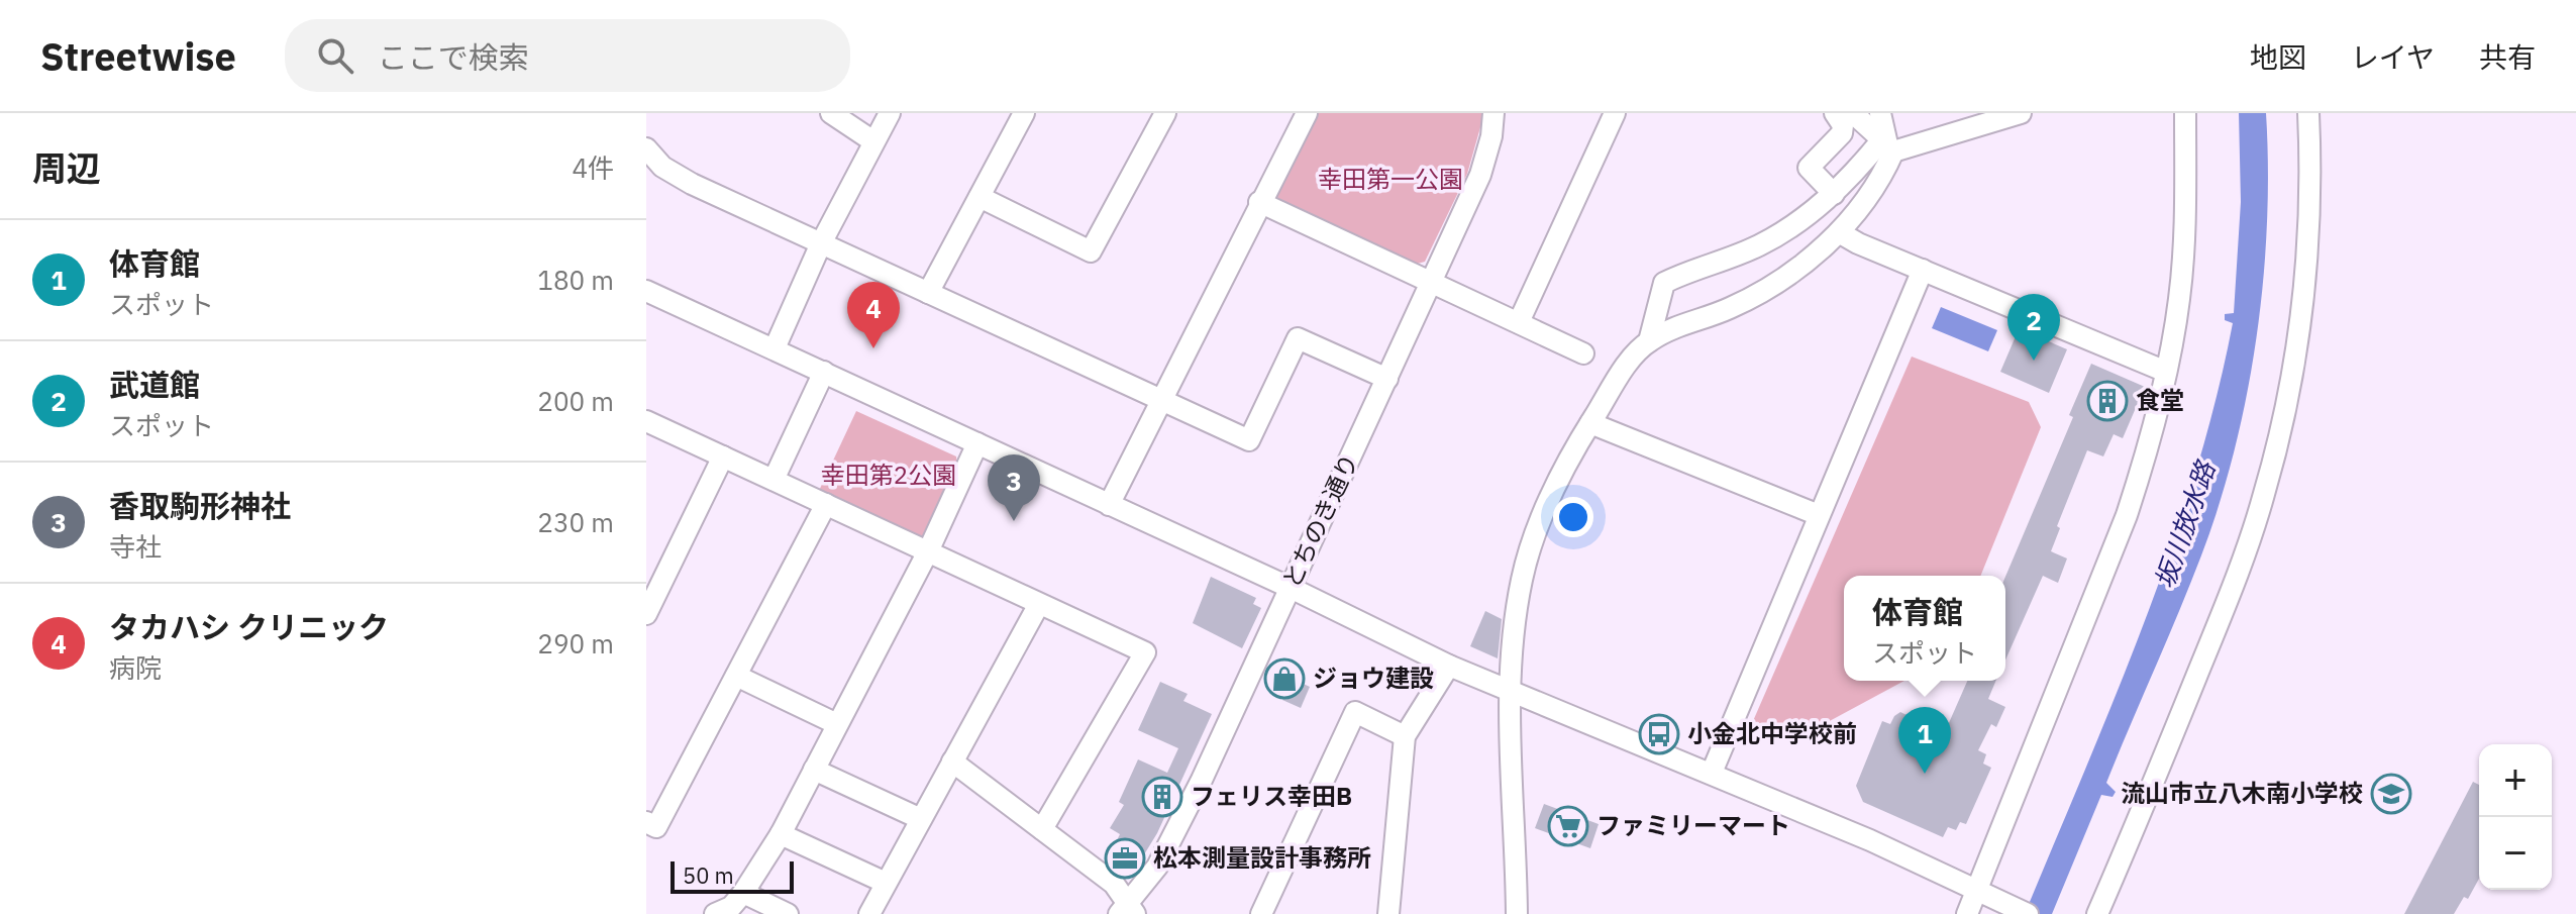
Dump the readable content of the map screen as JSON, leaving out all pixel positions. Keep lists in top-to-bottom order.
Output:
{
  "streets": {
    "street": ["とちのき通り"]
  },
  "water": ["坂川放水路"],
  "parks": ["幸田第一公園", "幸田第2公園"],
  "places": {
    "building": ["食堂", "フェリス幸田B"],
    "shop": ["ジョウ建設"],
    "bus stop": ["小金北中学校前"],
    "school or university": ["流山市立八木南小学校"],
    "supermarket": ["ファミリーマート"],
    "office": ["松本測量設計事務所"]
  },
  "scale_bar": "50 m",
  "page": {
    "header": "Streetwise",
    "search": "ここで検索",
    "nav": ["地図", "レイヤ", "共有"],
    "heading": ["周辺", "4件"],
    "list": [
      {
        "mark": "1",
        "name": "体育館",
        "note": "スポット",
        "value": "180 m"
      },
      {
        "mark": "2",
        "name": "武道館",
        "note": "スポット",
        "value": "200 m"
      },
      {
        "mark": "3",
        "name": "香取駒形神社",
        "note": "寺社",
        "value": "230 m"
      },
      {
        "mark": "4",
        "name": "タカハシ クリニック",
        "note": "病院",
        "value": "290 m"
      }
    ],
    "pins": [
      "4",
      "2",
      "3",
      "1"
    ],
    "popup": ["体育館", "スポット"],
    "map_buttons": ["+", "−"],
    "scale": "50 m"
  }
}
